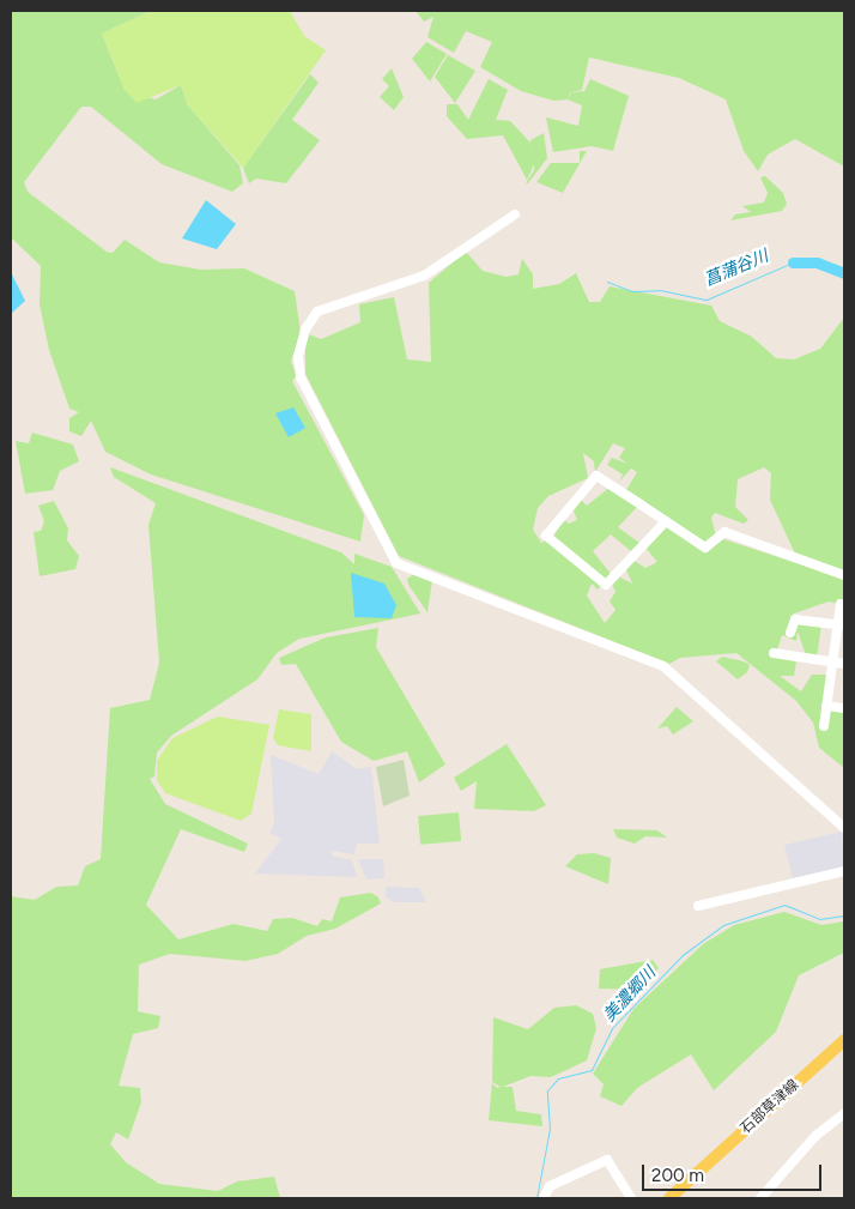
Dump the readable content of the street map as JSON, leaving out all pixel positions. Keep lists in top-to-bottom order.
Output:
{
  "streets": {
    "main road": ["石部草津線"]
  },
  "water": ["菖蒲谷川", "美濃郷川"],
  "scale_bar": "200 m"
}
